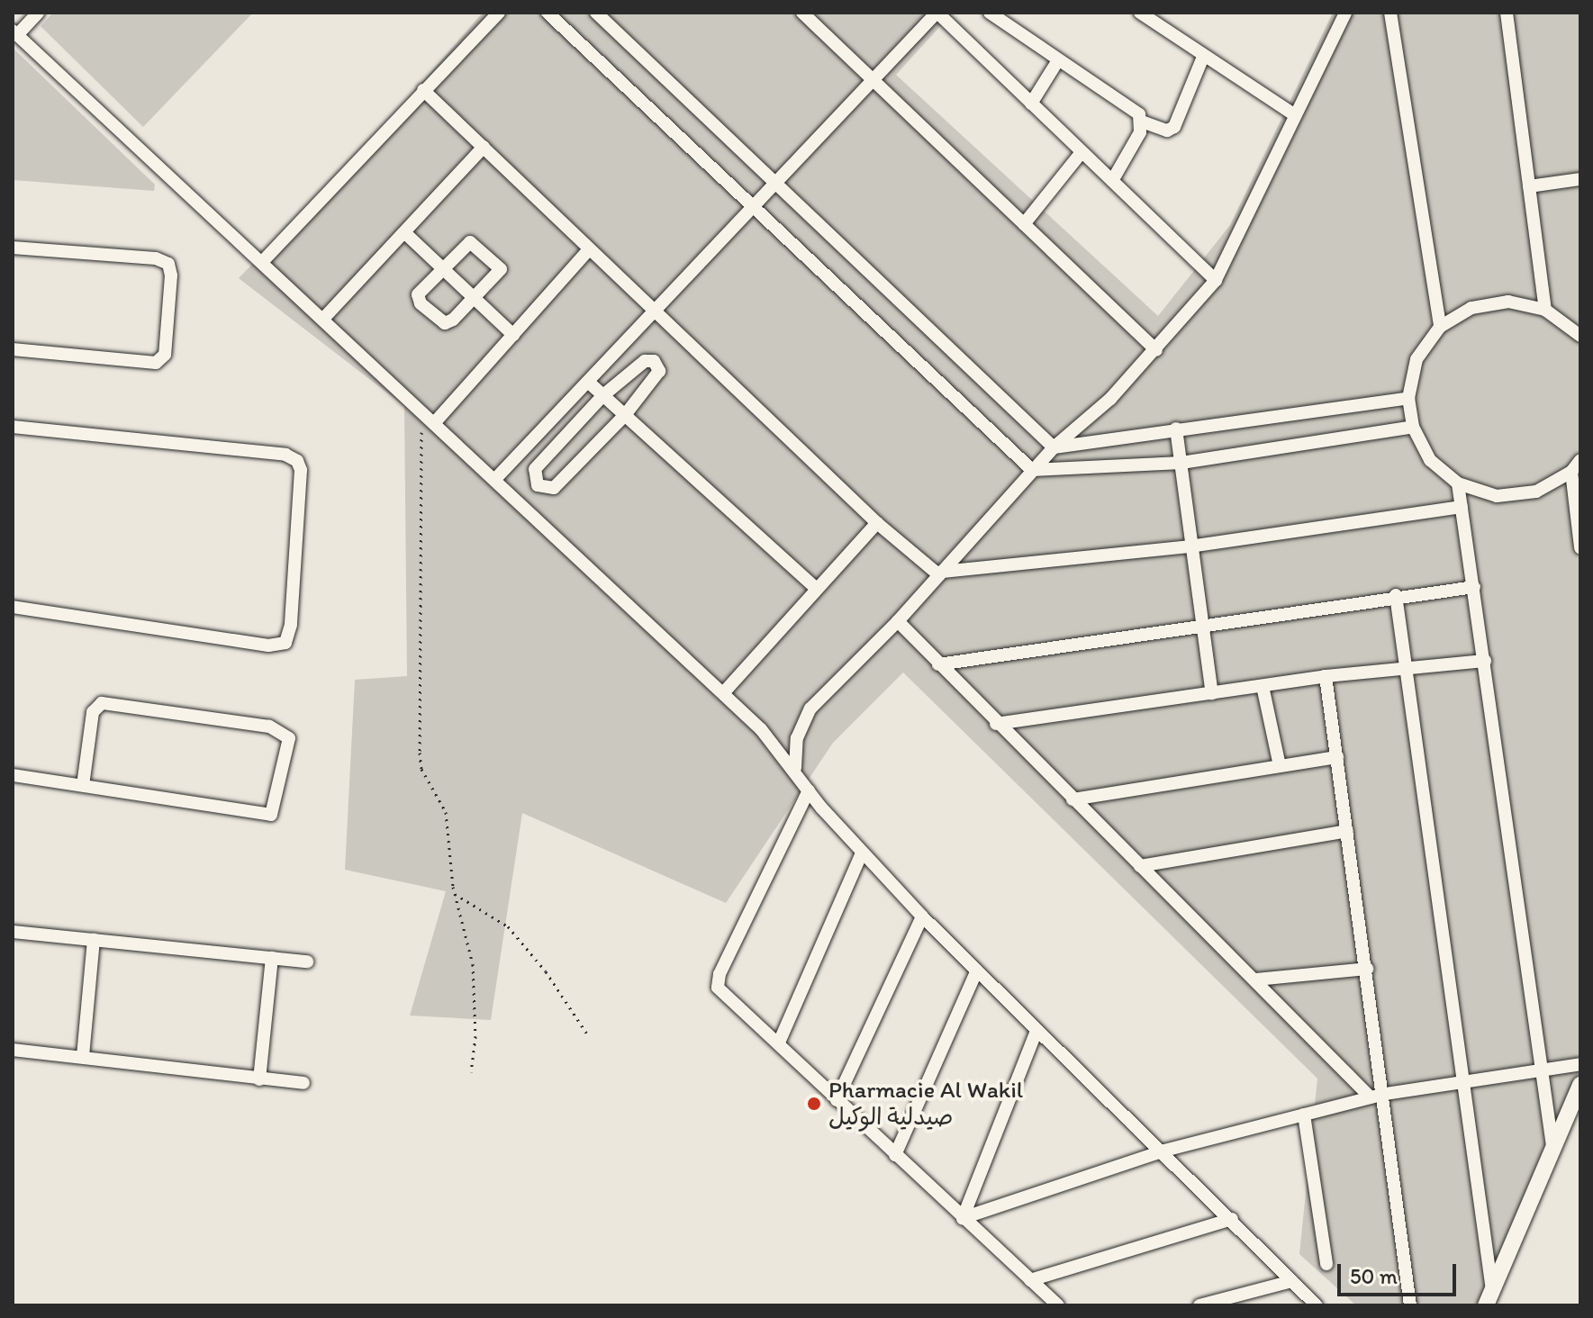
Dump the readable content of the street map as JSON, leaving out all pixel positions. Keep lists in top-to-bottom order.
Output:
{
  "places": ["Pharmacie Al Wakil صيدلية الوكيل"],
  "scale_bar": "50 m"
}
